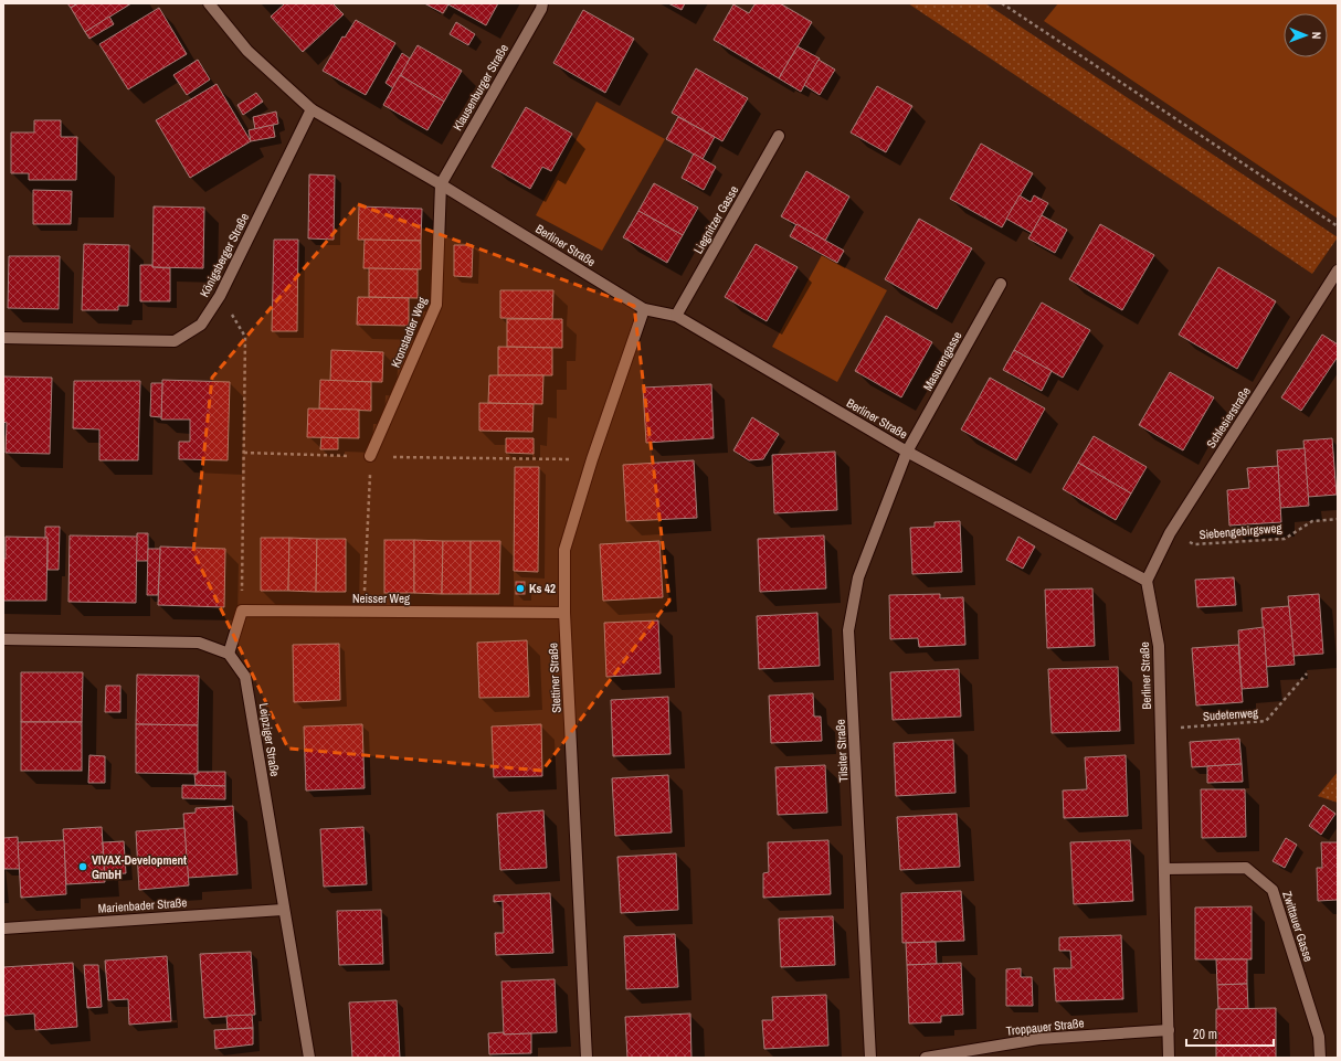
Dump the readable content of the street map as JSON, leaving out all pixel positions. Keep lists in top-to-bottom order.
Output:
{
  "streets": {
    "street": [
      "Klausenburger Straße",
      "Liegnitzer Gasse",
      "Berliner Straße",
      "Königsberger Straße",
      "Kronstadter Weg",
      "Masurengasse",
      "Schlesierstraße",
      "Neisser Weg",
      "Stettiner Straße",
      "Leipziger Straße",
      "Tilsiter Straße",
      "Marienbader Straße",
      "Zwittauer Gasse",
      "Troppauer Straße"
    ],
    "path": ["Siebengebirgsweg", "Sudetenweg"]
  },
  "crossings": [
    ["Klausenburger Straße", "Berliner Straße"],
    ["Klausenburger Straße", "Kronstadter Weg"],
    ["Liegnitzer Gasse", "Berliner Straße"],
    ["Berliner Straße", "Königsberger Straße"],
    ["Berliner Straße", "Kronstadter Weg"],
    ["Berliner Straße", "Masurengasse"],
    ["Berliner Straße", "Schlesierstraße"],
    ["Berliner Straße", "Stettiner Straße"],
    ["Berliner Straße", "Sudetenweg"],
    ["Berliner Straße", "Tilsiter Straße"],
    ["Berliner Straße", "Zwittauer Gasse"],
    ["Berliner Straße", "Troppauer Straße"],
    ["Masurengasse", "Tilsiter Straße"],
    ["Schlesierstraße", "Siebengebirgsweg"],
    ["Neisser Weg", "Stettiner Straße"],
    ["Leipziger Straße", "Marienbader Straße"]
  ],
  "places": ["Ks 42", "VIVAX-Development GmbH"],
  "scale_bar": "20 m",
  "north": "right"
}
